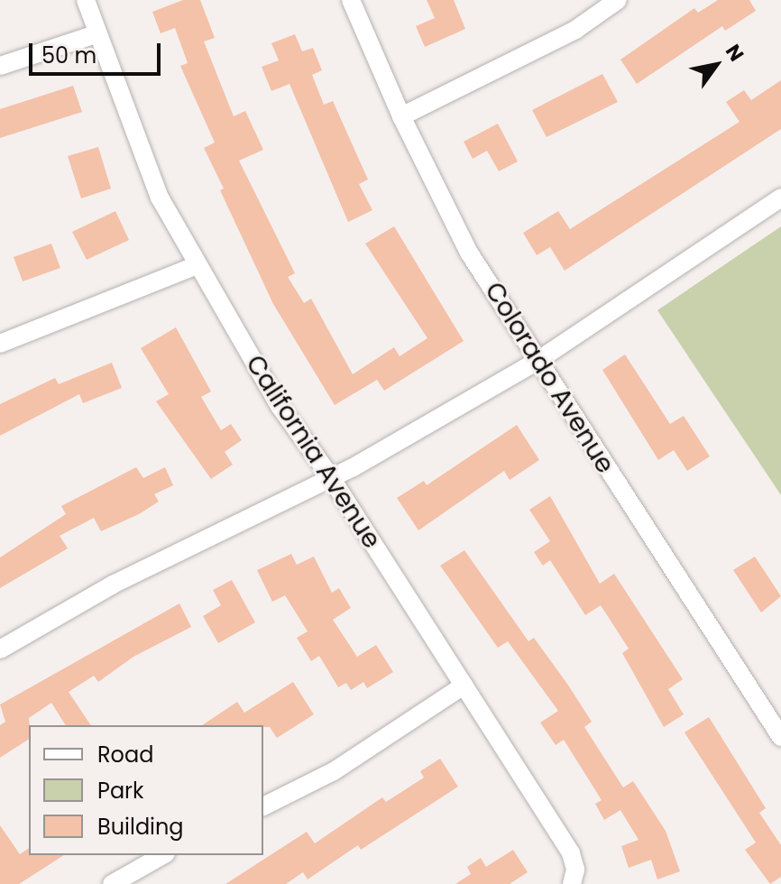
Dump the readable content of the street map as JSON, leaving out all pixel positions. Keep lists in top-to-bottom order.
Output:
{
  "streets": {
    "street": ["Colorado Avenue", "California Avenue"]
  },
  "legend": ["Road", "Park", "Building"],
  "scale_bar": "50 m",
  "north": "top right"
}
